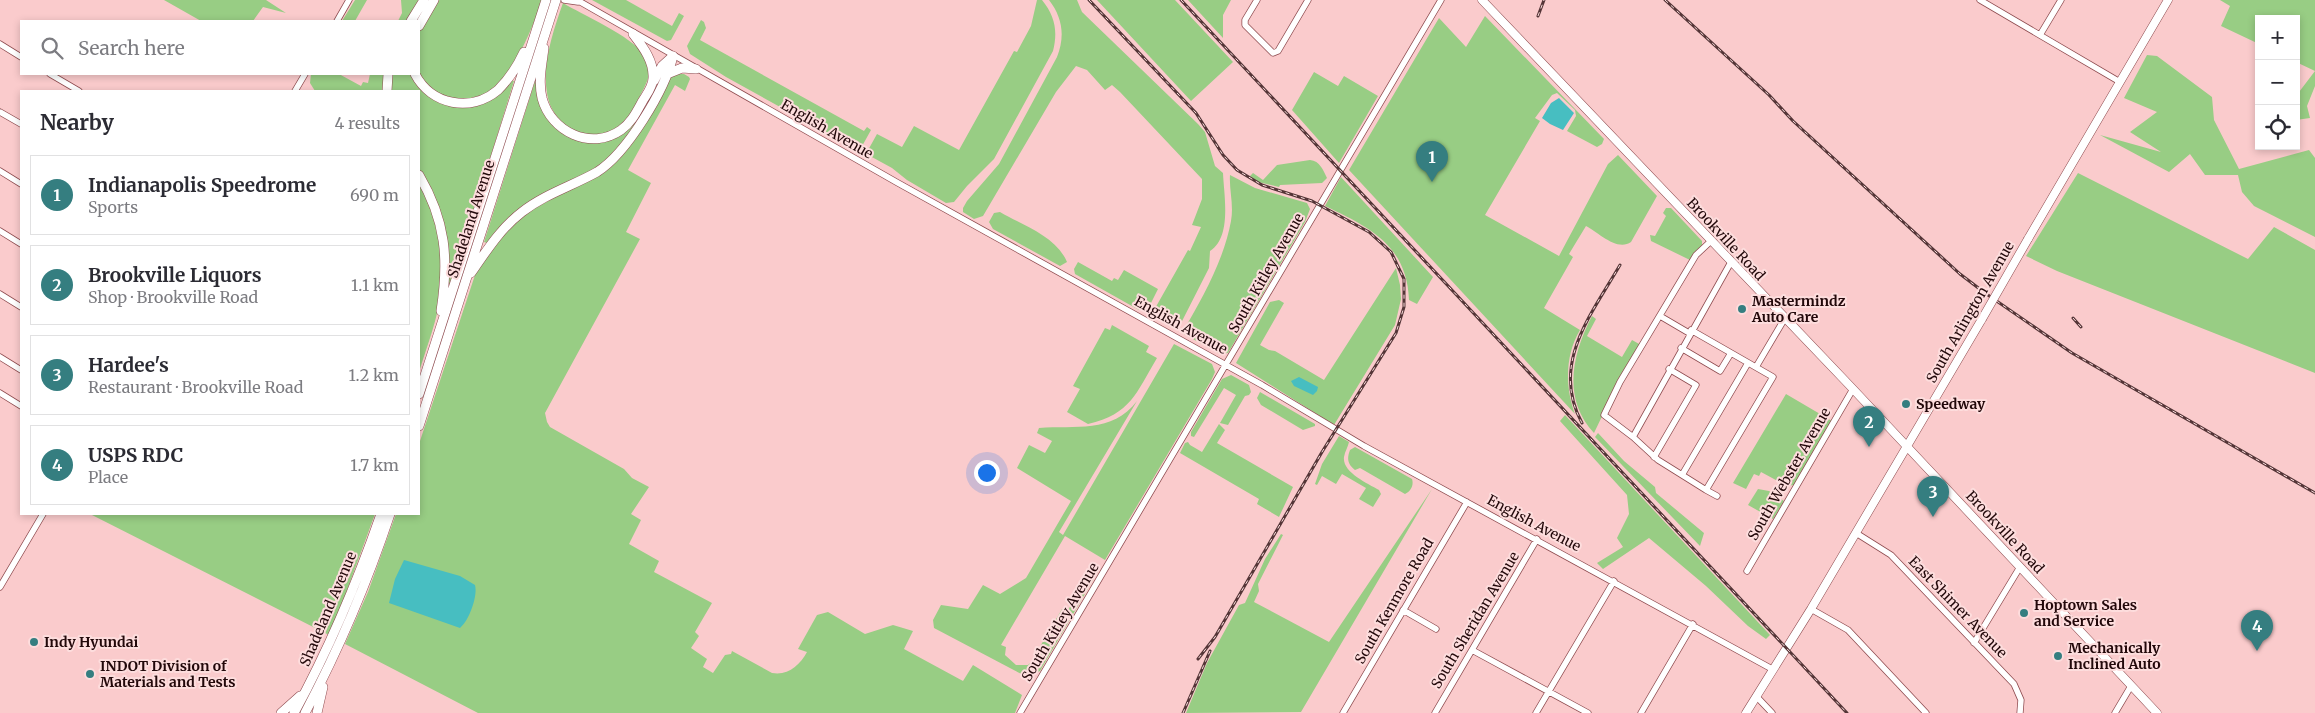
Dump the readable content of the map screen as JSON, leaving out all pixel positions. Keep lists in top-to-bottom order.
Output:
{
  "streets": {
    "highway": ["Shadeland Avenue"],
    "main road": ["Brookville Road", "South Arlington Avenue"],
    "street": [
      "English Avenue",
      "South Kitley Avenue",
      "South Webster Avenue",
      "South Kenmore Road",
      "East Shimer Avenue",
      "South Sheridan Avenue"
    ]
  },
  "crossings": [
    ["English Avenue", "South Kitley Avenue"],
    ["English Avenue", "South Arlington Avenue"],
    ["English Avenue", "South Kenmore Road"],
    ["English Avenue", "South Sheridan Avenue"],
    ["Brookville Road", "South Arlington Avenue"],
    ["Brookville Road", "South Webster Avenue"],
    ["South Arlington Avenue", "East Shimer Avenue"]
  ],
  "places": [
    "Mastermindz Auto Care",
    "Speedway",
    "Hoptown Sales and Service",
    "Indy Hyundai",
    "Mechanically Inclined Auto",
    "INDOT Division of Materials and Tests"
  ],
  "page": {
    "map_buttons": ["+", "−"],
    "search": "Search here",
    "heading": ["Nearby", "4 results"],
    "pins": [
      "1",
      "2",
      "3",
      "4"
    ],
    "list": [
      {
        "mark": "1",
        "name": "Indianapolis Speedrome",
        "note": "Sports",
        "value": "690 m"
      },
      {
        "mark": "2",
        "name": "Brookville Liquors",
        "note": "Shop · Brookville Road",
        "value": "1.1 km"
      },
      {
        "mark": "3",
        "name": "Hardee's",
        "note": "Restaurant · Brookville Road",
        "value": "1.2 km"
      },
      {
        "mark": "4",
        "name": "USPS RDC",
        "note": "Place",
        "value": "1.7 km"
      }
    ]
  }
}
